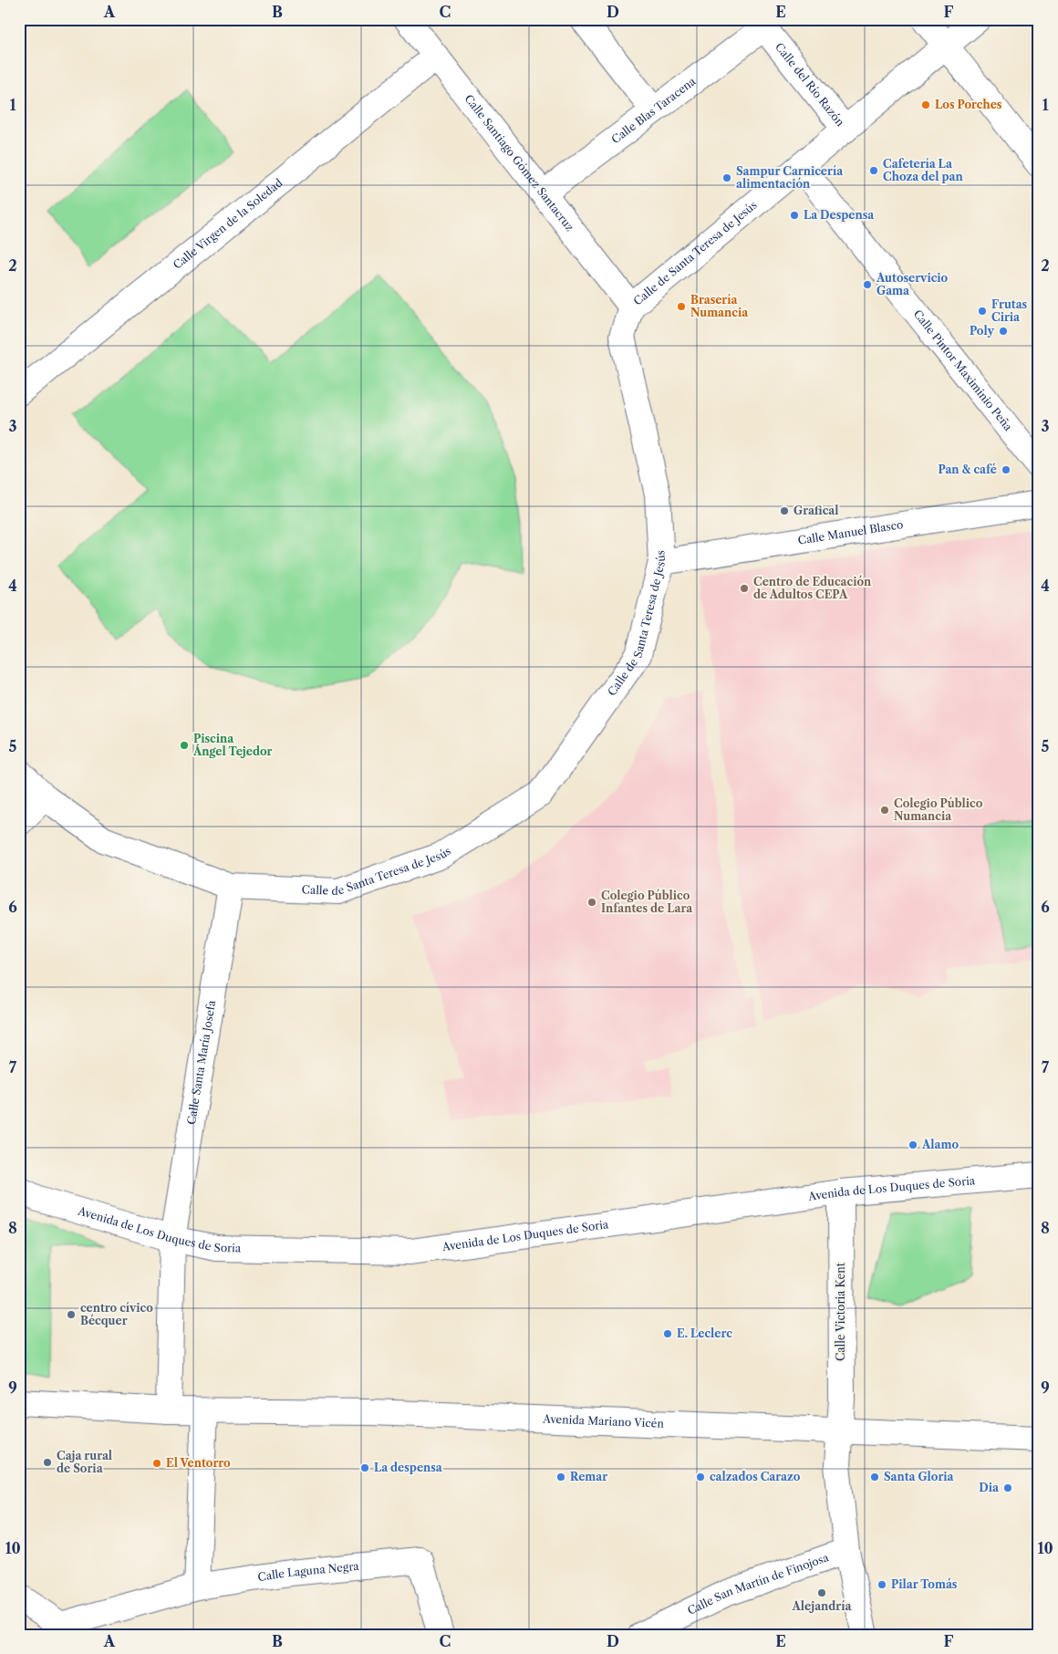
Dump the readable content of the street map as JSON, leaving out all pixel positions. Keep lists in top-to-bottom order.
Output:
{
  "streets": {
    "street": [
      "Calle del Río Razón",
      "Calle Blas Taracena",
      "Calle Santiago Gómez Santacruz",
      "Calle Virgen de la Soledad",
      "Calle de Santa Teresa de Jesús",
      "Calle Pintor Maximinio Peña",
      "Calle Manuel Blasco",
      "Calle Santa María Josefa",
      "Avenida de Los Duques de Soria",
      "Calle Victoria Kent",
      "Avenida Mariano Vicén",
      "Calle Laguna Negra",
      "Calle San Martín de Finojosa"
    ]
  },
  "crossings": [
    ["Calle del Río Razón", "Calle Blas Taracena"],
    ["Calle del Río Razón", "Calle de Santa Teresa de Jesús"],
    ["Calle Blas Taracena", "Calle Santiago Gómez Santacruz"],
    ["Calle Santiago Gómez Santacruz", "Calle Virgen de la Soledad"],
    ["Calle Santiago Gómez Santacruz", "Calle de Santa Teresa de Jesús"],
    ["Calle de Santa Teresa de Jesús", "Calle Pintor Maximinio Peña"],
    ["Calle de Santa Teresa de Jesús", "Calle Manuel Blasco"],
    ["Calle de Santa Teresa de Jesús", "Calle Santa María Josefa"],
    ["Calle Santa María Josefa", "Avenida de Los Duques de Soria"],
    ["Calle Santa María Josefa", "Avenida Mariano Vicén"],
    ["Avenida de Los Duques de Soria", "Calle Victoria Kent"],
    ["Calle Victoria Kent", "Avenida Mariano Vicén"]
  ],
  "places": [
    "Los Porches",
    "Cafetería La Choza del pan",
    "Sampur Carnicería alimentación",
    "La Despensa",
    "Autoservicio Gama",
    "Brasería Numancia",
    "Frutas Ciria",
    "Poly",
    "Pan & café",
    "Grafical",
    "Centro de Educación de Adultos CEPA",
    "Piscina Ángel Tejedor",
    "Colegio Público Numancia",
    "Colegio Público Infantes de Lara",
    "Alamo",
    "centro cívico Bécquer",
    "E. Leclerc",
    "Caja rural de Soria",
    "El Ventorro",
    "La despensa",
    "Remar",
    "calzados Carazo",
    "Santa Gloria",
    "Dia",
    "Pilar Tomás",
    "Alejandría"
  ],
  "grid": {
    "columns": [
      "A",
      "B",
      "C",
      "D",
      "E",
      "F"
    ],
    "rows": [
      "1",
      "2",
      "3",
      "4",
      "5",
      "6",
      "7",
      "8",
      "9",
      "10"
    ]
  }
}
